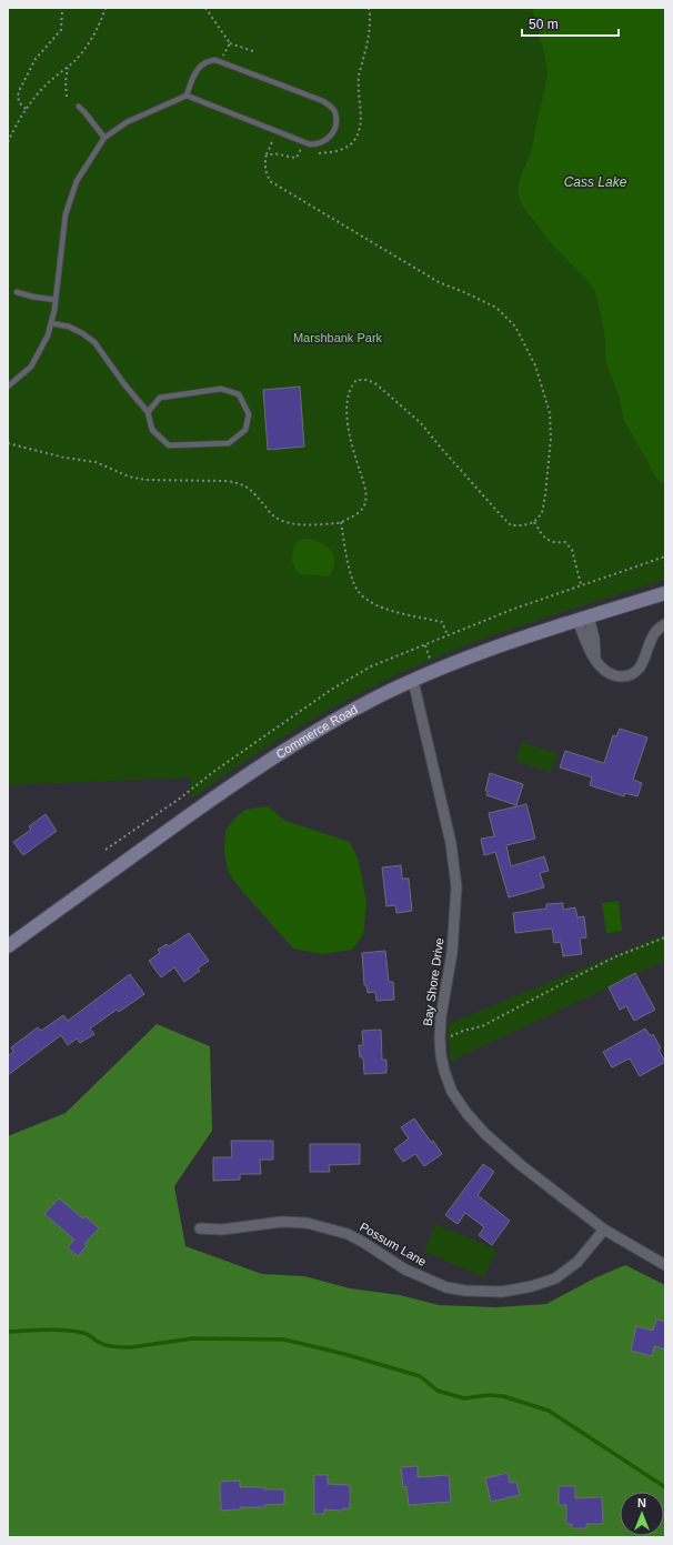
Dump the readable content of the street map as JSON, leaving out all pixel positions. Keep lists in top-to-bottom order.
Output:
{
  "streets": {
    "main road": ["Commerce Road"],
    "street": ["Bay Shore Drive", "Possum Lane"]
  },
  "crossings": [
    ["Commerce Road", "Bay Shore Drive"],
    ["Bay Shore Drive", "Possum Lane"]
  ],
  "water": ["Cass Lake"],
  "parks": ["Marshbank Park"],
  "scale_bar": "50 m",
  "north": "top"
}
